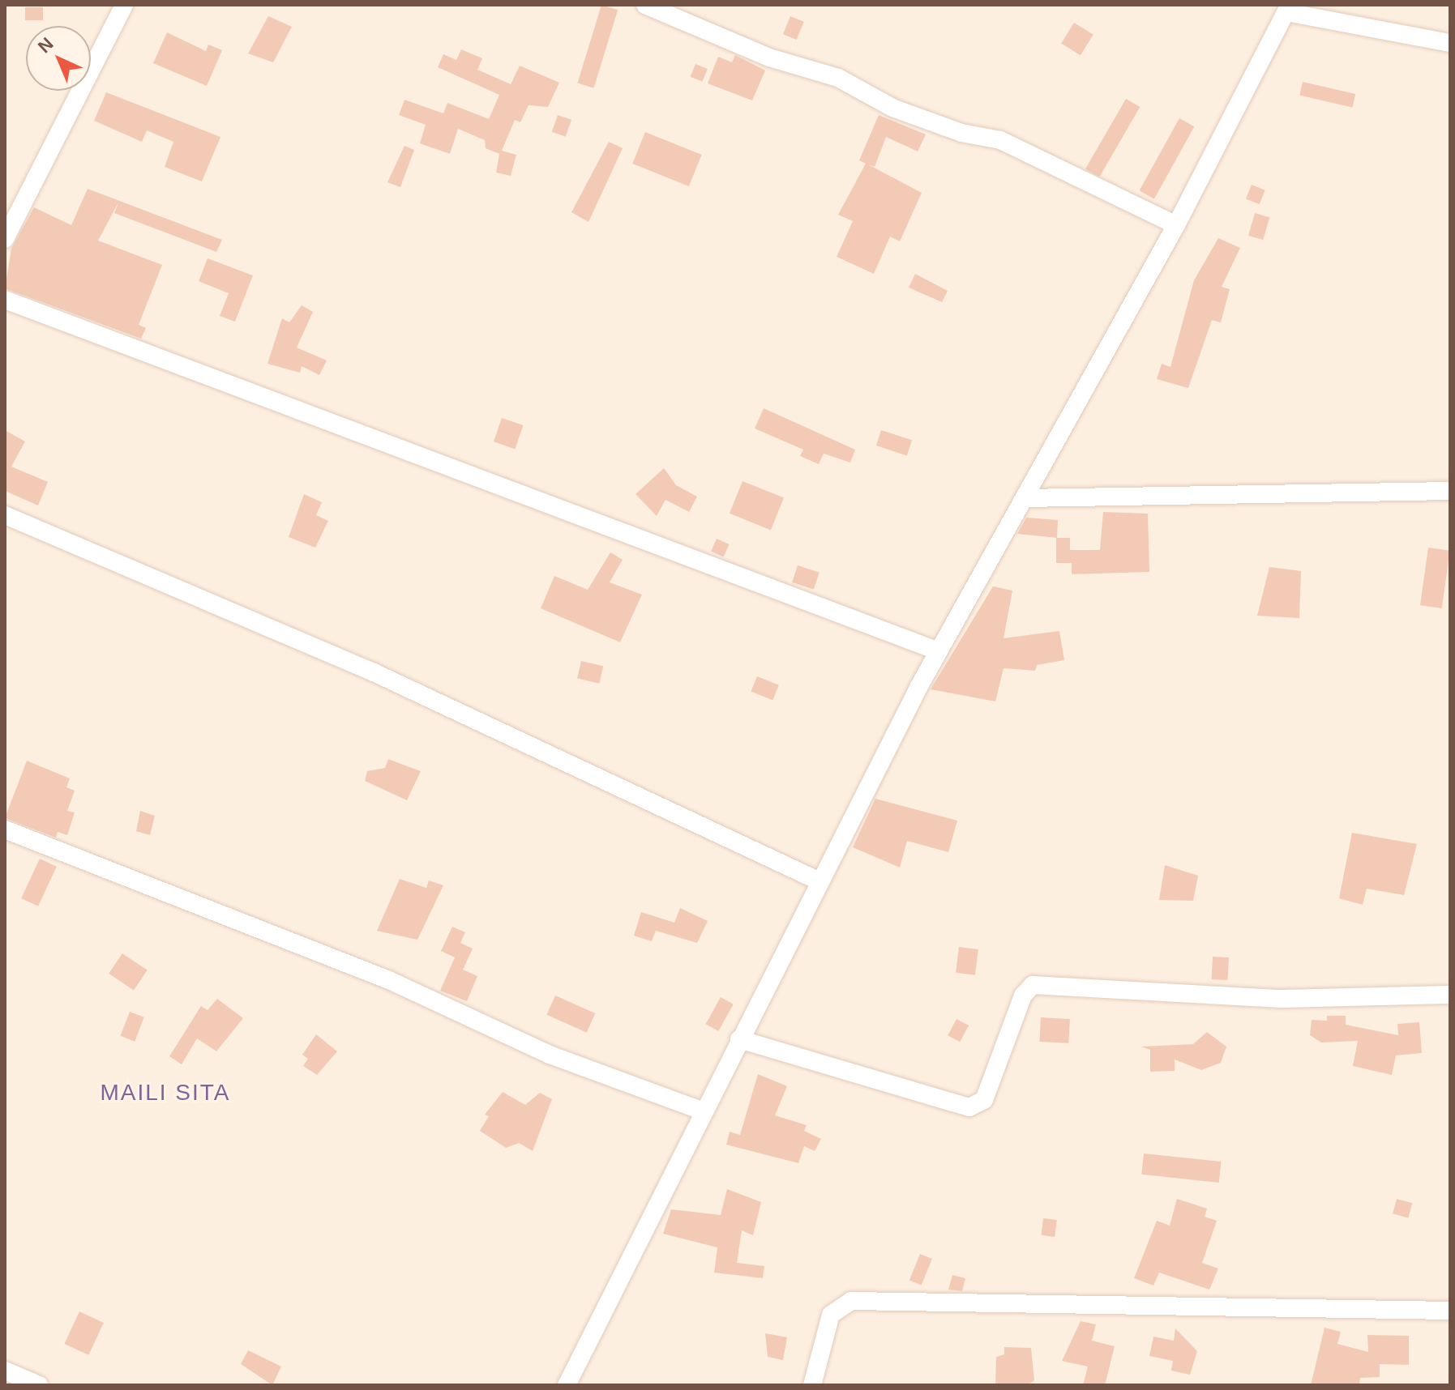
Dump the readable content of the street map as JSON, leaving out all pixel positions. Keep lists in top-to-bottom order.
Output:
{
  "districts": ["MAILI SITA"],
  "north": "top left"
}
